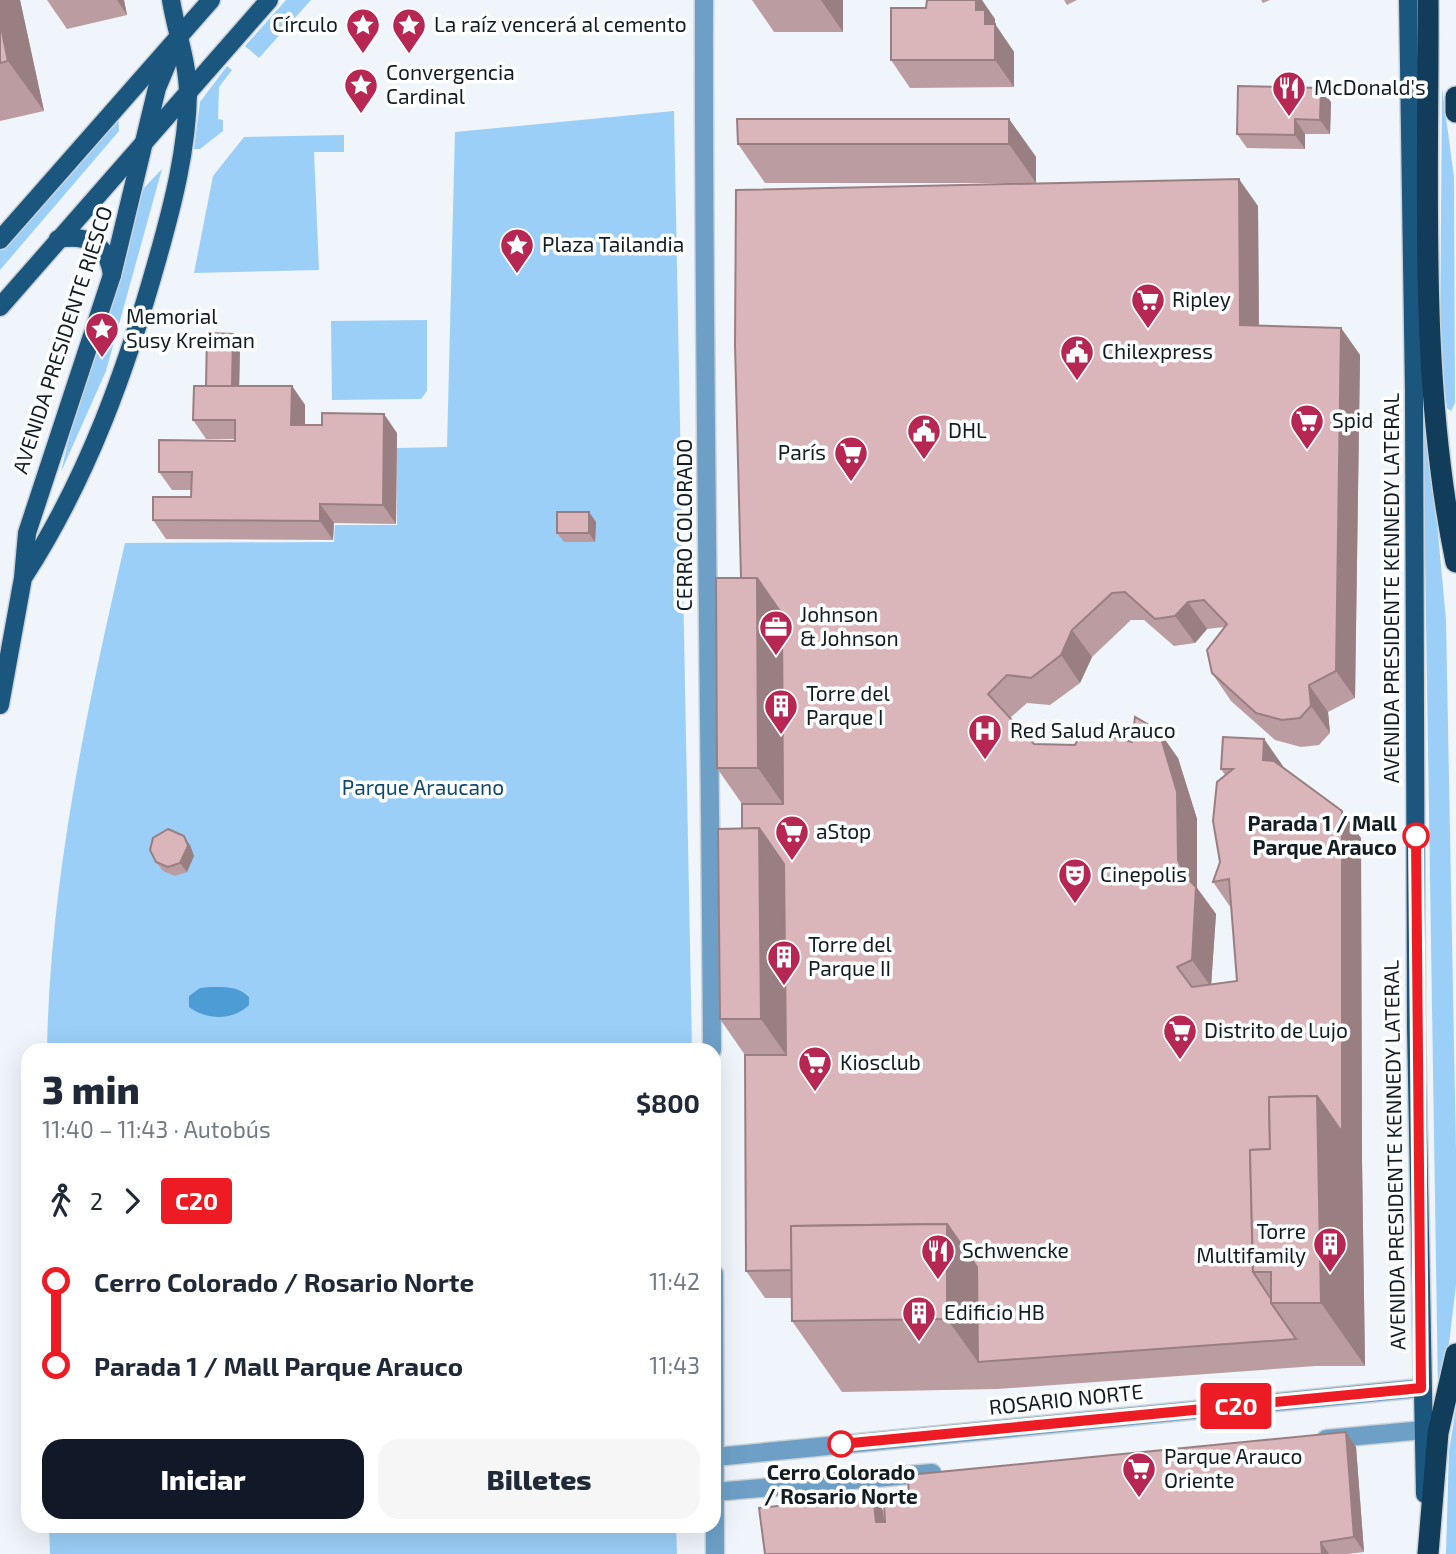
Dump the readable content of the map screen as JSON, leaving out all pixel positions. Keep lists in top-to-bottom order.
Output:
{
  "streets": {
    "main road": ["AVENIDA PRESIDENTE RIESCO", "AVENIDA PRESIDENTE KENNEDY LATERAL"],
    "street": ["CERRO COLORADO", "ROSARIO NORTE"]
  },
  "crossings": [
    ["AVENIDA PRESIDENTE KENNEDY LATERAL", "ROSARIO NORTE"]
  ],
  "parks": ["Parque Araucano"],
  "places": {
    "place": [
      "Círculo",
      "La raíz vencerá al cemento",
      "Convergencia Cardinal",
      "Plaza Tailandia",
      "Memorial Susy Kreiman"
    ],
    "restaurant": ["McDonald's", "Schwencke"],
    "supermarket": [
      "Ripley",
      "Spid",
      "París",
      "aStop",
      "Distrito de Lujo",
      "Kiosclub",
      "Parque Arauco Oriente"
    ],
    "public building": ["Chilexpress", "DHL"],
    "office": ["Johnson & Johnson"],
    "building": [
      "Torre del Parque I",
      "Torre del Parque II",
      "Torre Multifamily",
      "Edificio HB"
    ],
    "hospital": ["Red Salud Arauco"],
    "other": ["Parada 1 / Mall Parque Arauco", "Cerro Colorado / Rosario Norte"],
    "theatre": ["Cinepolis"]
  },
  "lines": ["bus line C20"],
  "page": {
    "on_map": "C20",
    "heading": ["3 min", "11:40 – 11:43 · Autobús", "$800"],
    "legs": ["2", "C20"],
    "list": [
      {
        "name": "Cerro Colorado / Rosario Norte",
        "value": "11:42"
      },
      {
        "name": "Parada 1 / Mall Parque Arauco",
        "value": "11:43"
      }
    ],
    "buttons": ["Iniciar", "Billetes"]
  }
}
